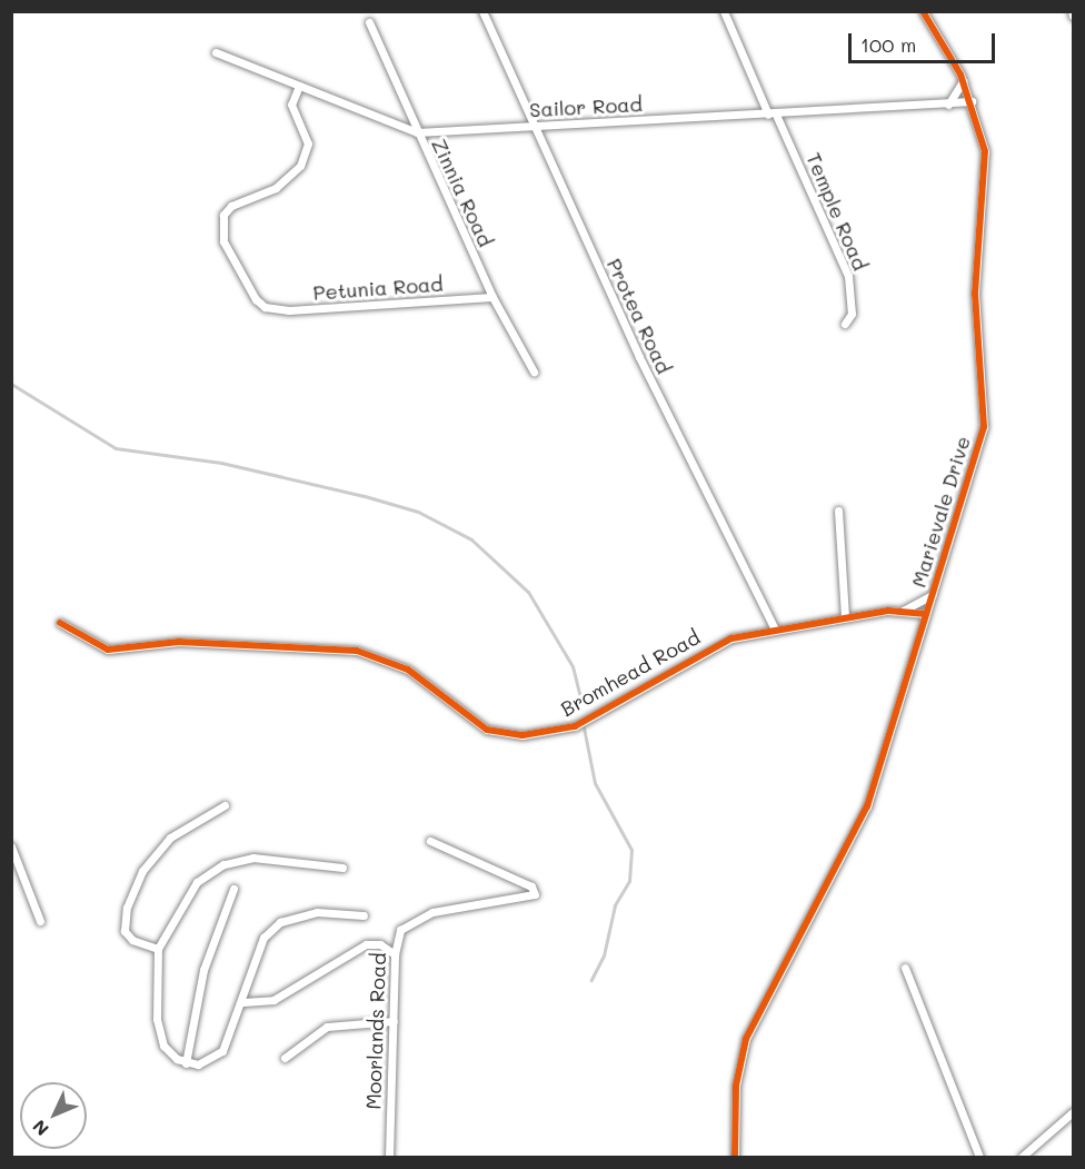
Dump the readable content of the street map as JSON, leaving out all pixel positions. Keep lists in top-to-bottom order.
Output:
{
  "streets": {
    "street": [
      "Sailor Road",
      "Zinnia Road",
      "Temple Road",
      "Petunia Road",
      "Protea Road",
      "Marievale Drive",
      "Bromhead Road",
      "Moorlands Road"
    ]
  },
  "crossings": [
    ["Sailor Road", "Zinnia Road"],
    ["Sailor Road", "Temple Road"],
    ["Sailor Road", "Petunia Road"],
    ["Sailor Road", "Protea Road"],
    ["Sailor Road", "Marievale Drive"],
    ["Zinnia Road", "Petunia Road"],
    ["Protea Road", "Bromhead Road"],
    ["Marievale Drive", "Bromhead Road"]
  ],
  "scale_bar": "100 m",
  "north": "bottom left"
}
